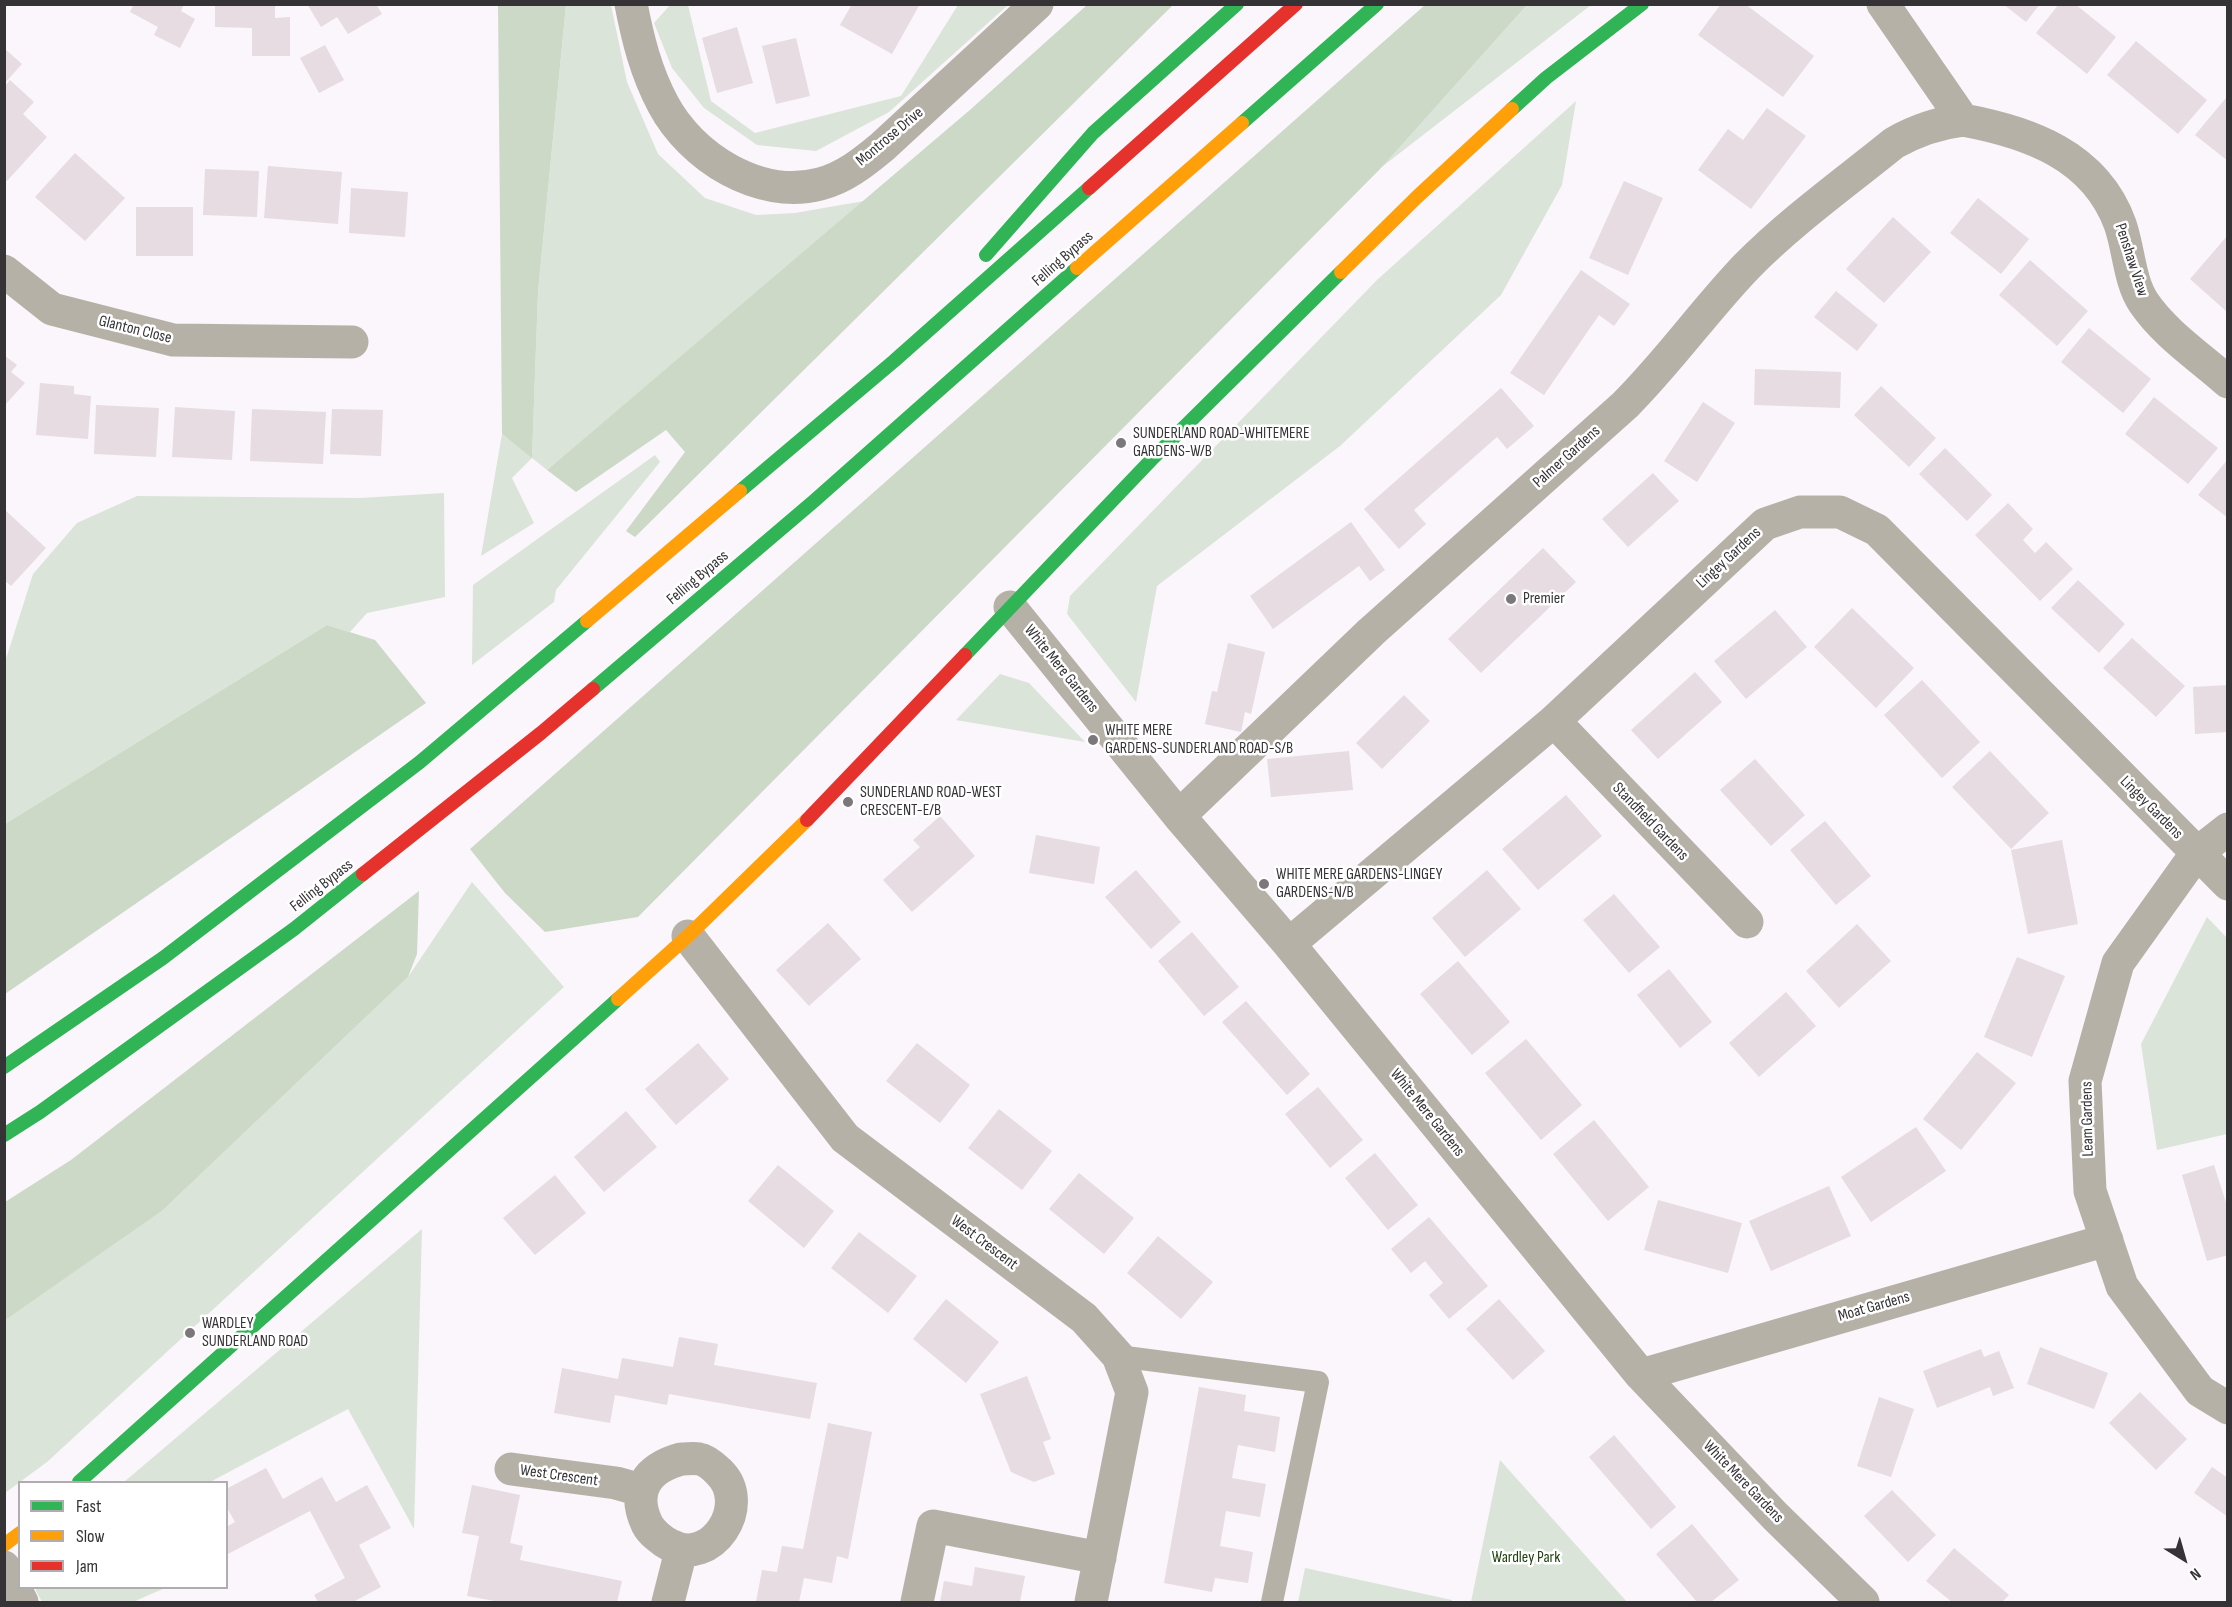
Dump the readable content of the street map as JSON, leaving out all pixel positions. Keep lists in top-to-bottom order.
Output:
{
  "streets": {
    "main road": ["Felling Bypass"],
    "street": [
      "Montrose Drive",
      "Penshaw View",
      "Glanton Close",
      "Palmer Gardens",
      "Lingey Gardens",
      "White Mere Gardens",
      "Standfield Gardens",
      "Leam Gardens",
      "West Crescent",
      "Moat Gardens"
    ]
  },
  "crossings": [
    ["Penshaw View", "Palmer Gardens"],
    ["Palmer Gardens", "White Mere Gardens"],
    ["Lingey Gardens", "White Mere Gardens"],
    ["Lingey Gardens", "Standfield Gardens"],
    ["Lingey Gardens", "Leam Gardens"],
    ["White Mere Gardens", "Moat Gardens"],
    ["Leam Gardens", "Moat Gardens"]
  ],
  "parks": ["Wardley Park"],
  "places": [
    "SUNDERLAND ROAD-WHITEMERE GARDENS-W/B",
    "Premier",
    "WHITE MERE GARDENS-SUNDERLAND ROAD-S/B",
    "SUNDERLAND ROAD-WEST CRESCENT-E/B",
    "WHITE MERE GARDENS-LINGEY GARDENS-N/B",
    "WARDLEY SUNDERLAND ROAD"
  ],
  "legend": ["Fast", "Slow", "Jam"],
  "north": "bottom right"
}
